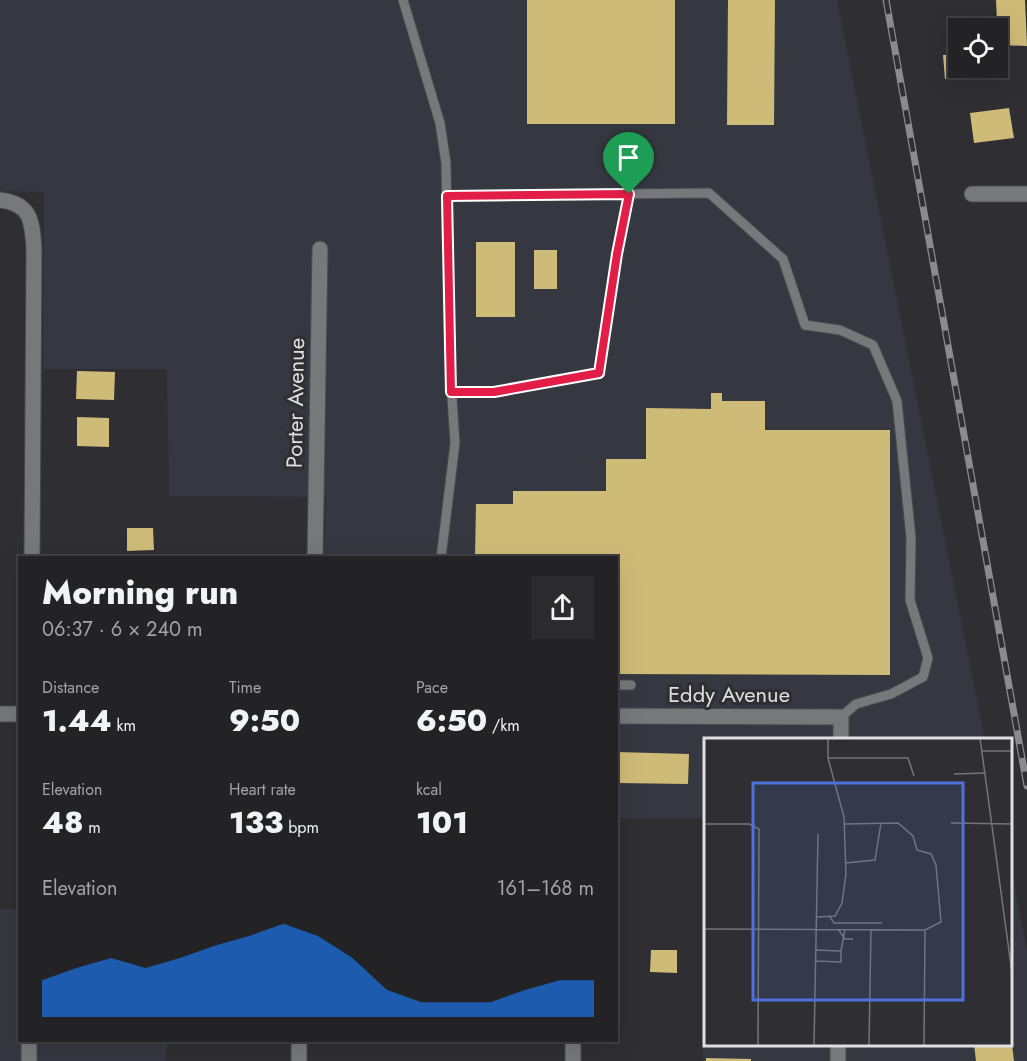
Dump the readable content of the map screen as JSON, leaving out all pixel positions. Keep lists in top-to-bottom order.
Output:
{
  "streets": {
    "street": ["Porter Avenue", "Eddy Avenue"]
  },
  "page": {
    "heading": ["Morning run", "06:37 · 6 × 240 m"],
    "stats": [
      ["Distance", "1.44 km"],
      ["Time", "9:50"],
      ["Pace", "6:50 /km"],
      ["Elevation", "48 m"],
      ["Heart rate", "133 bpm"],
      ["kcal", "101"]
    ],
    "chart": ["Elevation", "161–168 m"]
  }
}
